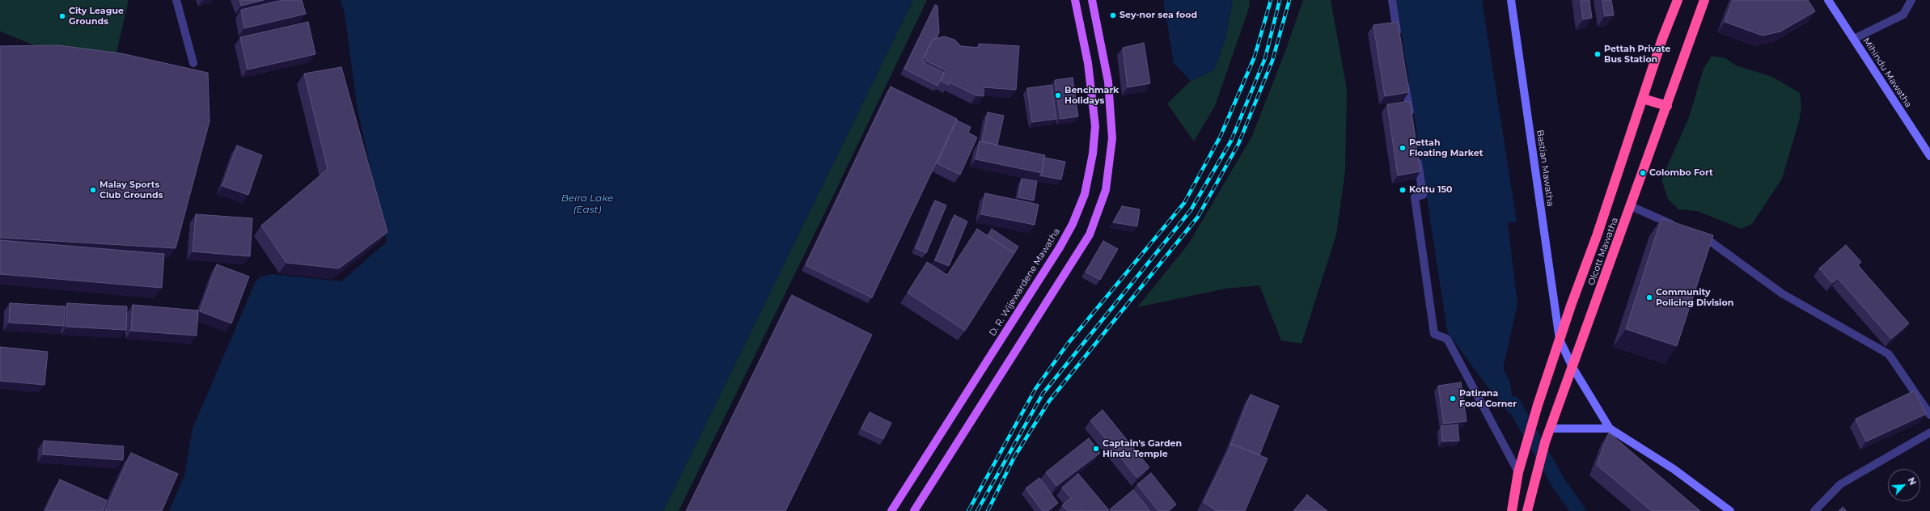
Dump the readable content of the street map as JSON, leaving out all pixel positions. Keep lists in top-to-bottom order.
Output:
{
  "streets": {
    "highway": ["Olcott Mawatha"],
    "main road": ["D. R. Wijewardene Mawatha"],
    "street": ["Mihindu Mawatha", "Bastian Mawatha"]
  },
  "crossings": [
    ["Bastian Mawatha", "Olcott Mawatha"]
  ],
  "water": ["Beira Lake (East)"],
  "places": [
    "Sey-nor sea food",
    "City League Grounds",
    "Pettah Private Bus Station",
    "Benchmark Holidays",
    "Pettah Floating Market",
    "Colombo Fort",
    "Malay Sports Club Grounds",
    "Kottu 150",
    "Community Policing Division",
    "Patirana Food Corner",
    "Captain's Garden Hindu Temple"
  ],
  "north": "top right"
}
